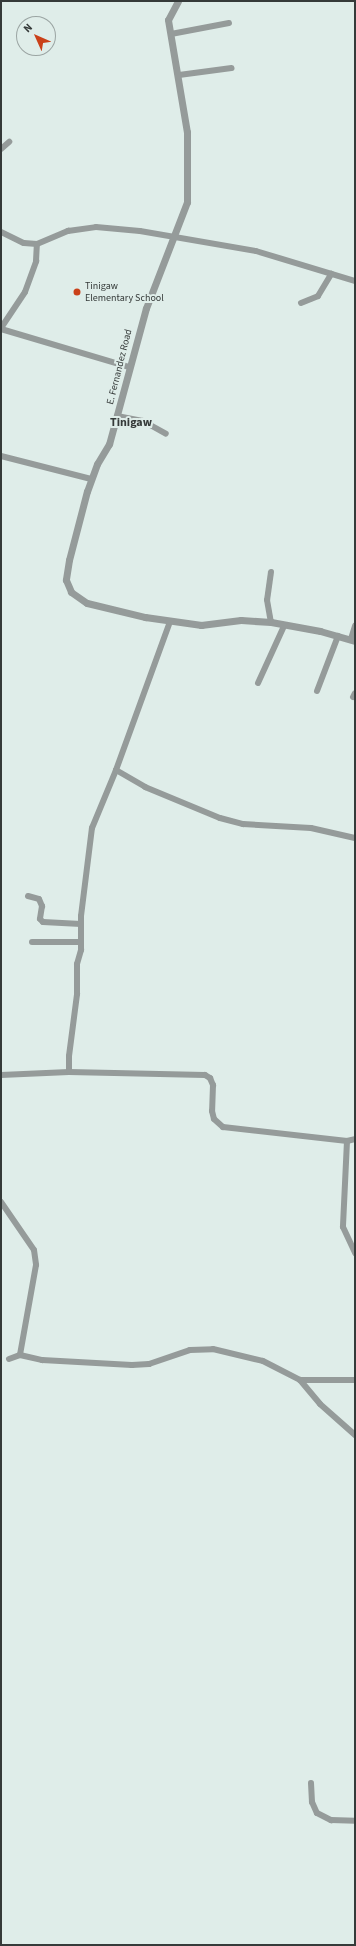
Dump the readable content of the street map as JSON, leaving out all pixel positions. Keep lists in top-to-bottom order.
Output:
{
  "streets": {
    "street": ["E. Fernandez Road"]
  },
  "districts": ["Tinigaw"],
  "places": ["Tinigaw Elementary School"],
  "north": "top left"
}
